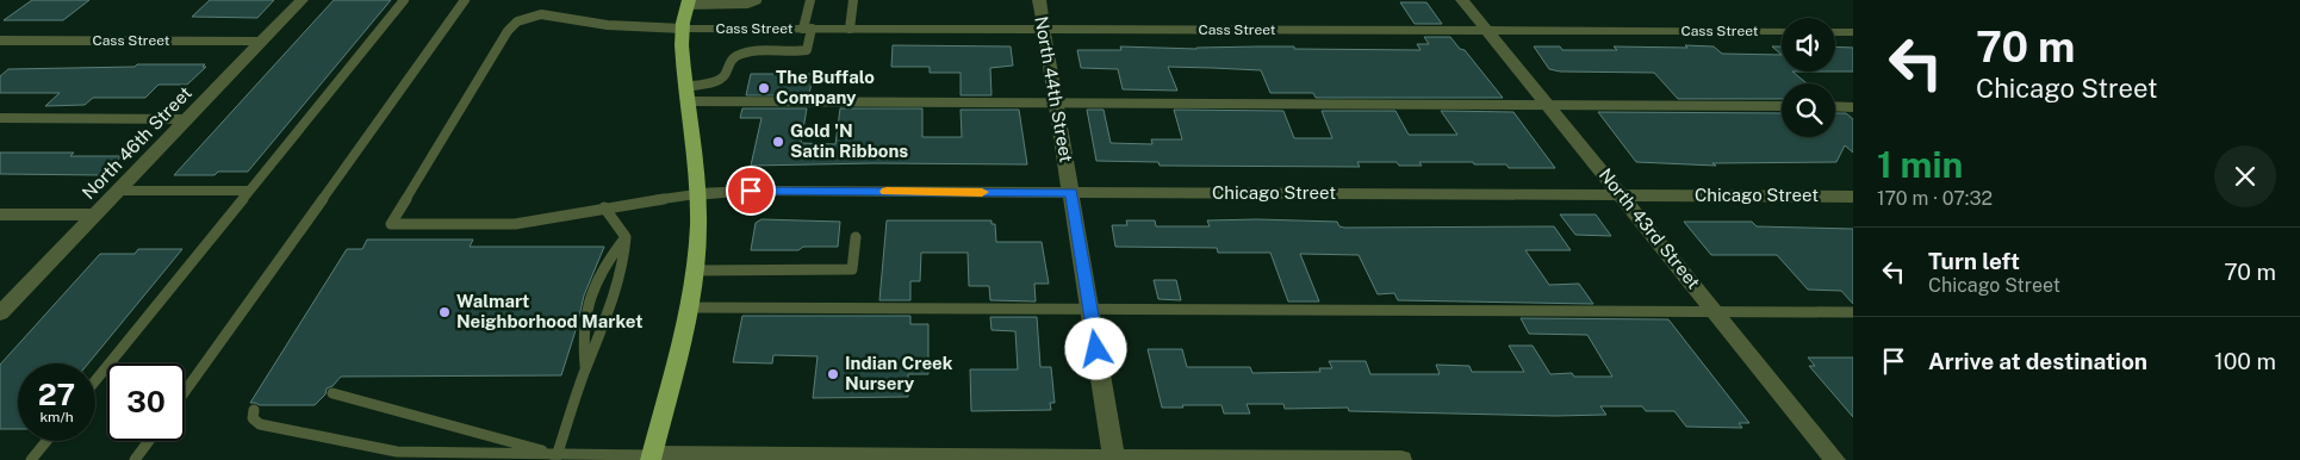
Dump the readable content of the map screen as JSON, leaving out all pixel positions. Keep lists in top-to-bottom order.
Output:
{
  "streets": {
    "street": [
      "Cass Street",
      "North 44th Street",
      "North 46th Street",
      "Chicago Street",
      "North 43rd Street"
    ]
  },
  "crossings": [
    ["Cass Street", "North 44th Street"],
    ["Cass Street", "North 46th Street"],
    ["Cass Street", "North 43rd Street"],
    ["North 44th Street", "Chicago Street"],
    ["Chicago Street", "North 43rd Street"]
  ],
  "places": [
    "The Buffalo Company",
    "Gold 'N Satin Ribbons",
    "Walmart Neighborhood Market",
    "Indian Creek Nursery"
  ],
  "page": {
    "turn": ["70 m", "Chicago Street"],
    "heading": ["1 min", "170 m · 07:32"],
    "list": [
      {
        "name": "Turn left",
        "note": "Chicago Street",
        "value": "70 m"
      },
      {
        "name": "Arrive at destination",
        "value": "100 m"
      }
    ],
    "speed": "27 km/h",
    "limit": "30"
  }
}
